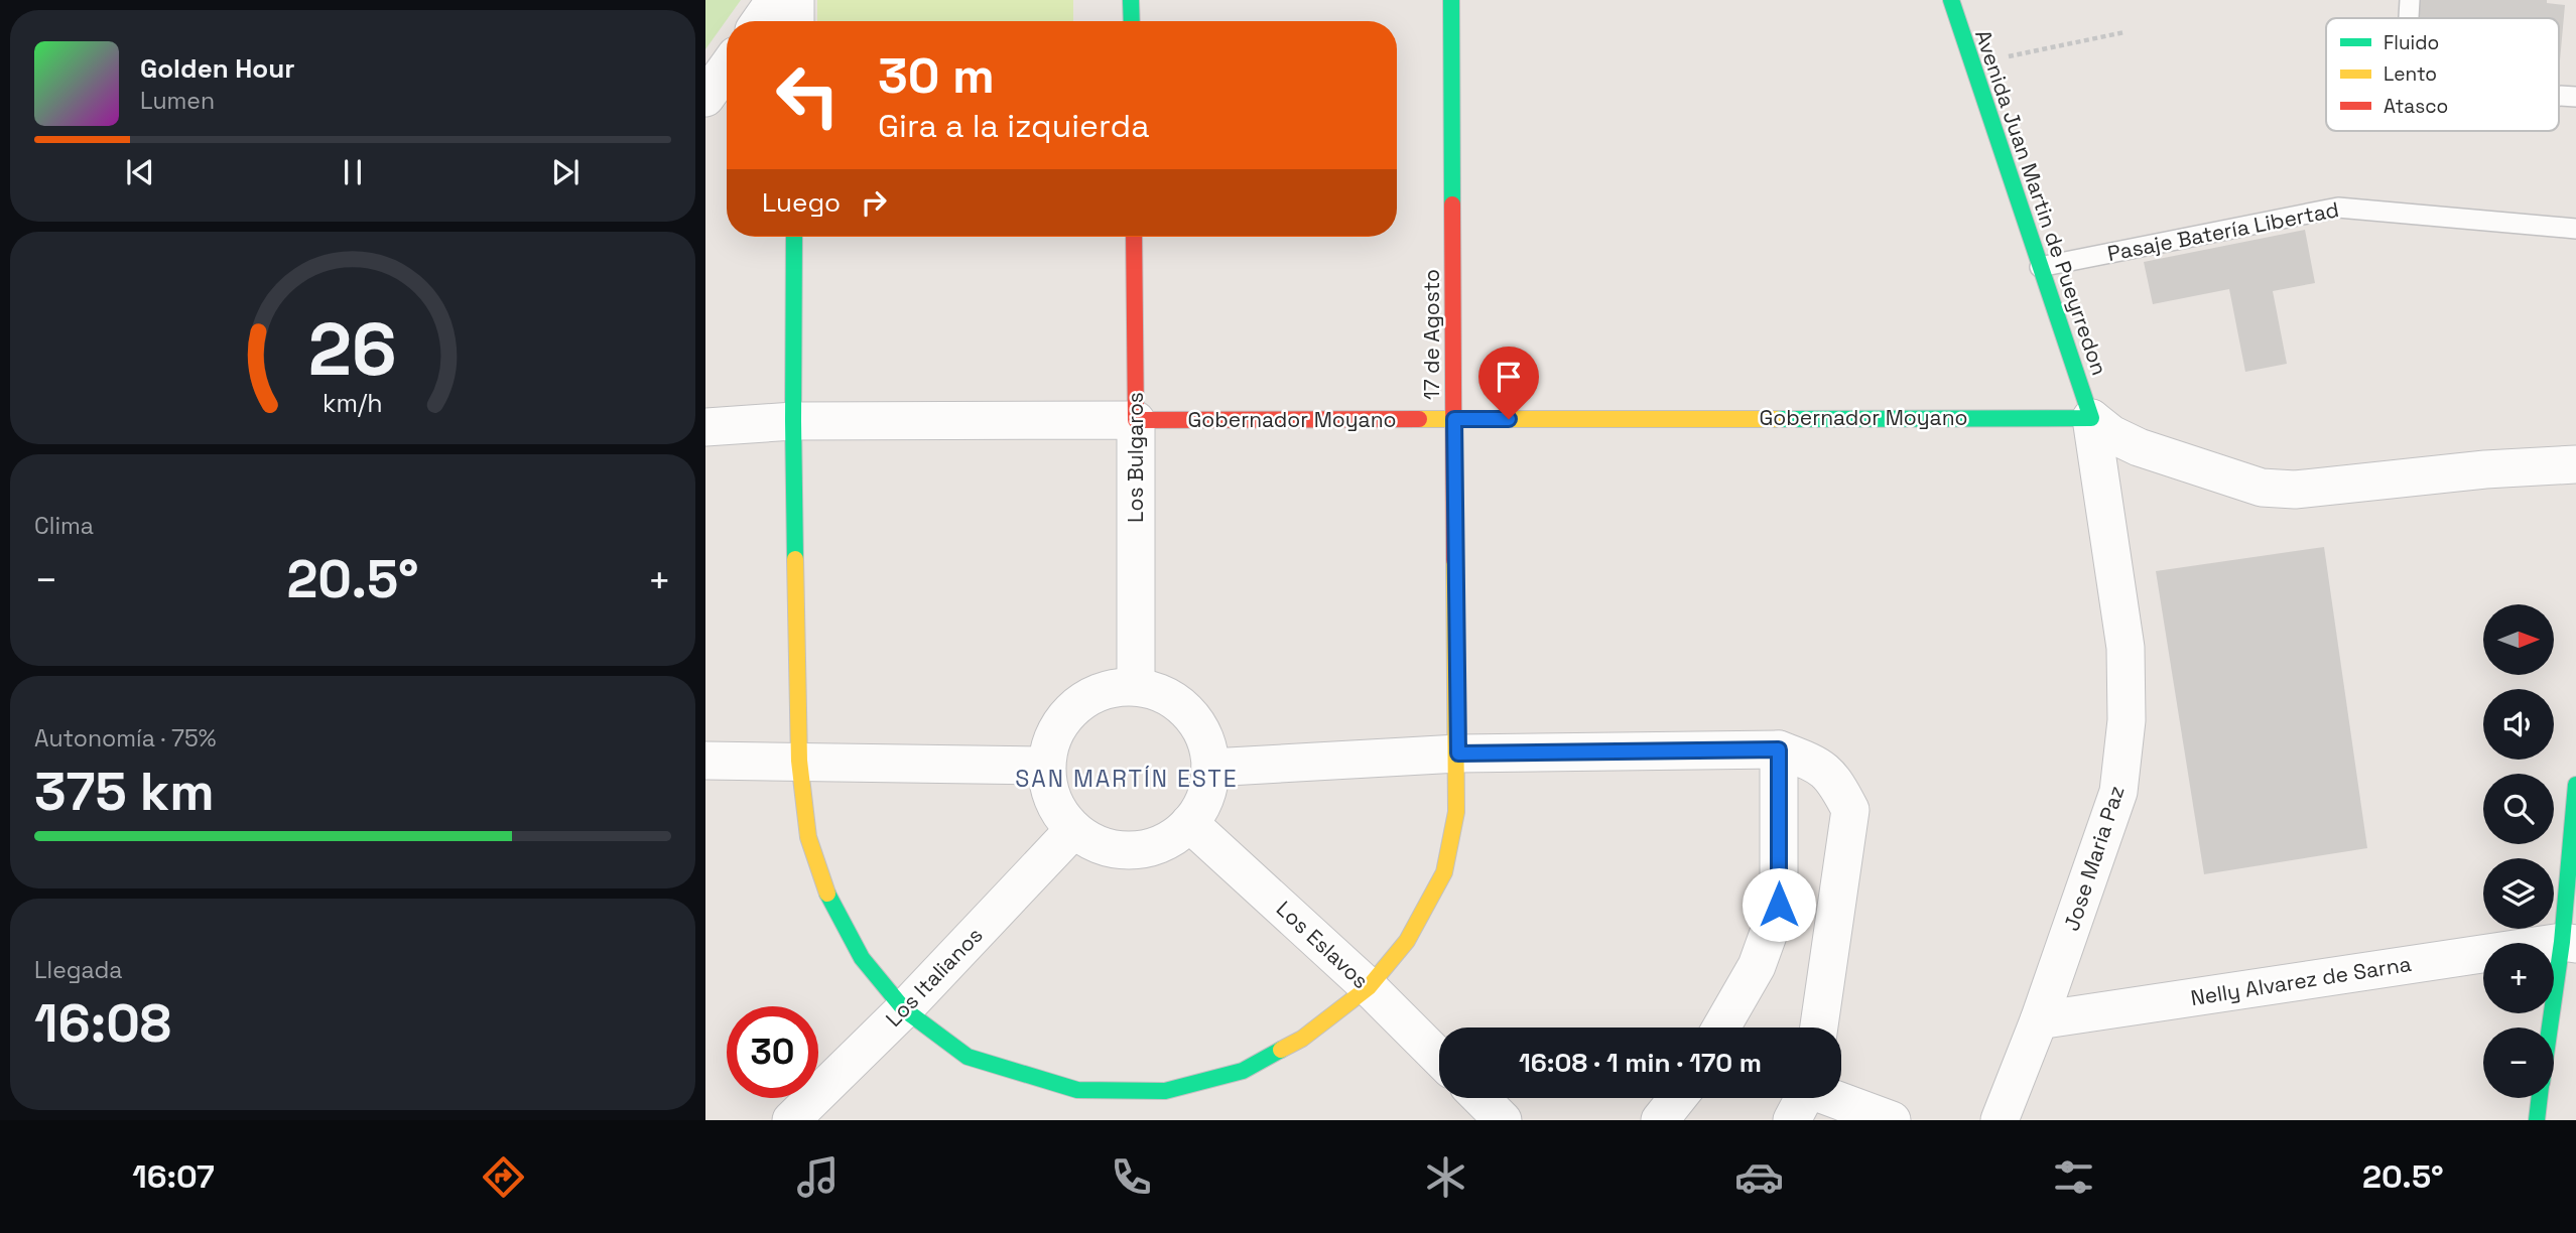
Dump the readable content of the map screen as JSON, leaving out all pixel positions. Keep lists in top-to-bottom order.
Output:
{
  "streets": {
    "street": [
      "Avenida Juan Martin de Pueyrredon",
      "17 de Agosto",
      "Gobernador Moyano",
      "Los Bulgaros",
      "Jose Maria Paz",
      "Los Eslavos",
      "Los Italianos",
      "Nelly Alvarez de Sarna"
    ],
    "lane": ["Pasaje Batería Libertad"]
  },
  "crossings": [
    ["Avenida Juan Martin de Pueyrredon", "Pasaje Batería Libertad"],
    ["Avenida Juan Martin de Pueyrredon", "Gobernador Moyano"],
    ["Avenida Juan Martin de Pueyrredon", "Jose Maria Paz"],
    ["17 de Agosto", "Gobernador Moyano"],
    ["17 de Agosto", "Los Eslavos"],
    ["17 de Agosto", "Los Italianos"],
    ["Gobernador Moyano", "Los Bulgaros"],
    ["Gobernador Moyano", "Jose Maria Paz"],
    ["Los Bulgaros", "Los Eslavos"],
    ["Los Bulgaros", "Los Italianos"],
    ["Jose Maria Paz", "Nelly Alvarez de Sarna"],
    ["Los Eslavos", "Los Italianos"]
  ],
  "districts": ["SAN MARTÍN ESTE"],
  "legend": ["Fluido", "Lento", "Atasco"],
  "north": "right",
  "page": {
    "turn": ["30 m", "Gira a la izquierda"],
    "song": ["Golden Hour", "Lumen"],
    "then": "Luego",
    "tile": [
      "Clima",
      ["Autonomía · 75%", "375 km"],
      ["Llegada", "16:08"]
    ],
    "heat": ["−", "20.5°", "+"],
    "map_buttons": ["+", "−"],
    "limit": "30",
    "trip": "16:08 · 1 min · 170 m",
    "tabs": ["16:07", "20.5°"],
    "gauge": ["26", "km/h"]
  }
}
